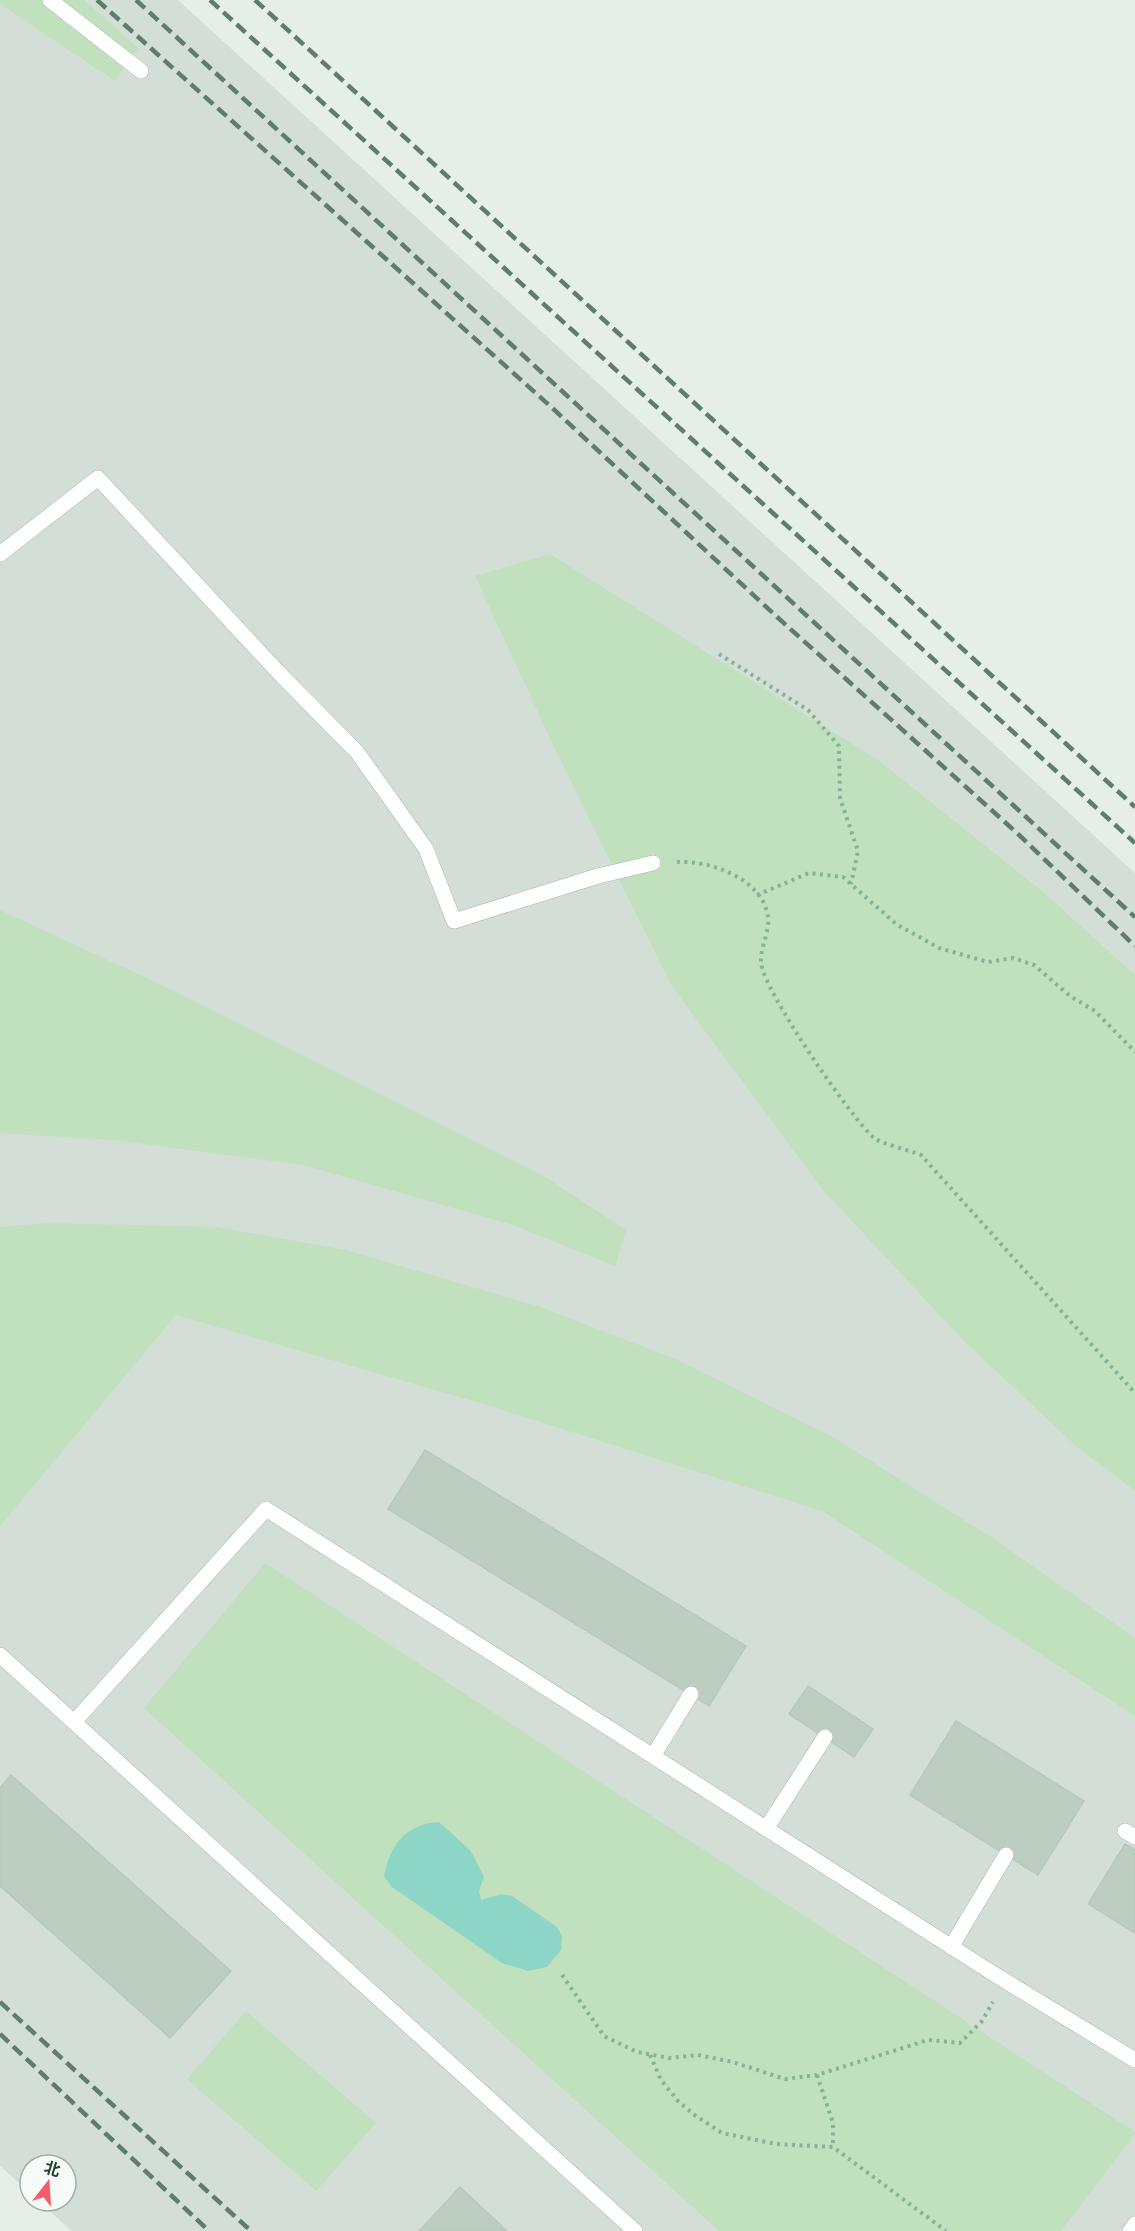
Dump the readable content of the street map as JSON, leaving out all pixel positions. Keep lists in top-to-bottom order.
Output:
{
  "north": "top"
}
